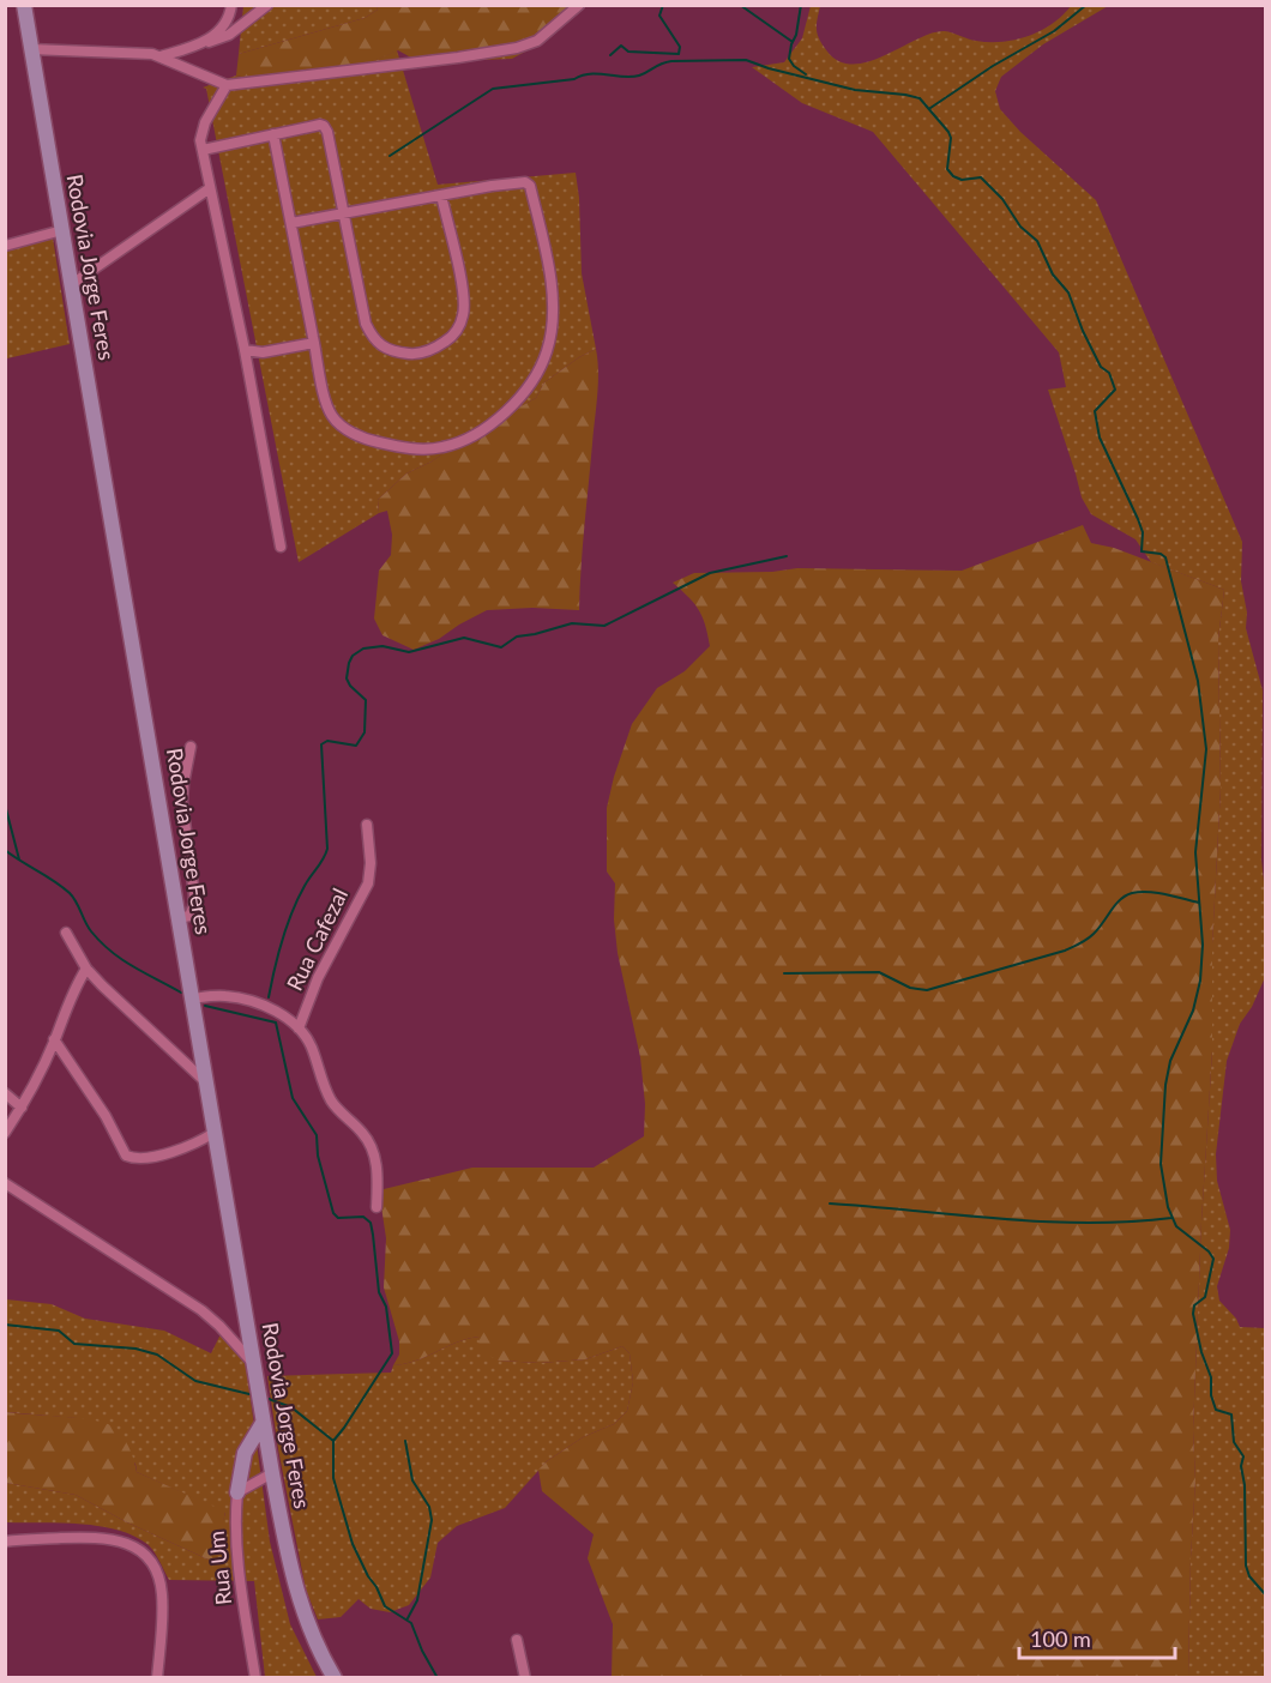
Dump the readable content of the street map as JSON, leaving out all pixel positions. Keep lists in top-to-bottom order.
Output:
{
  "streets": {
    "main road": ["Rodovia Jorge Feres"],
    "street": ["Rua Cafezal", "Rua Um"]
  },
  "crossings": [
    ["Rodovia Jorge Feres", "Rua Cafezal"]
  ],
  "scale_bar": "100 m"
}
